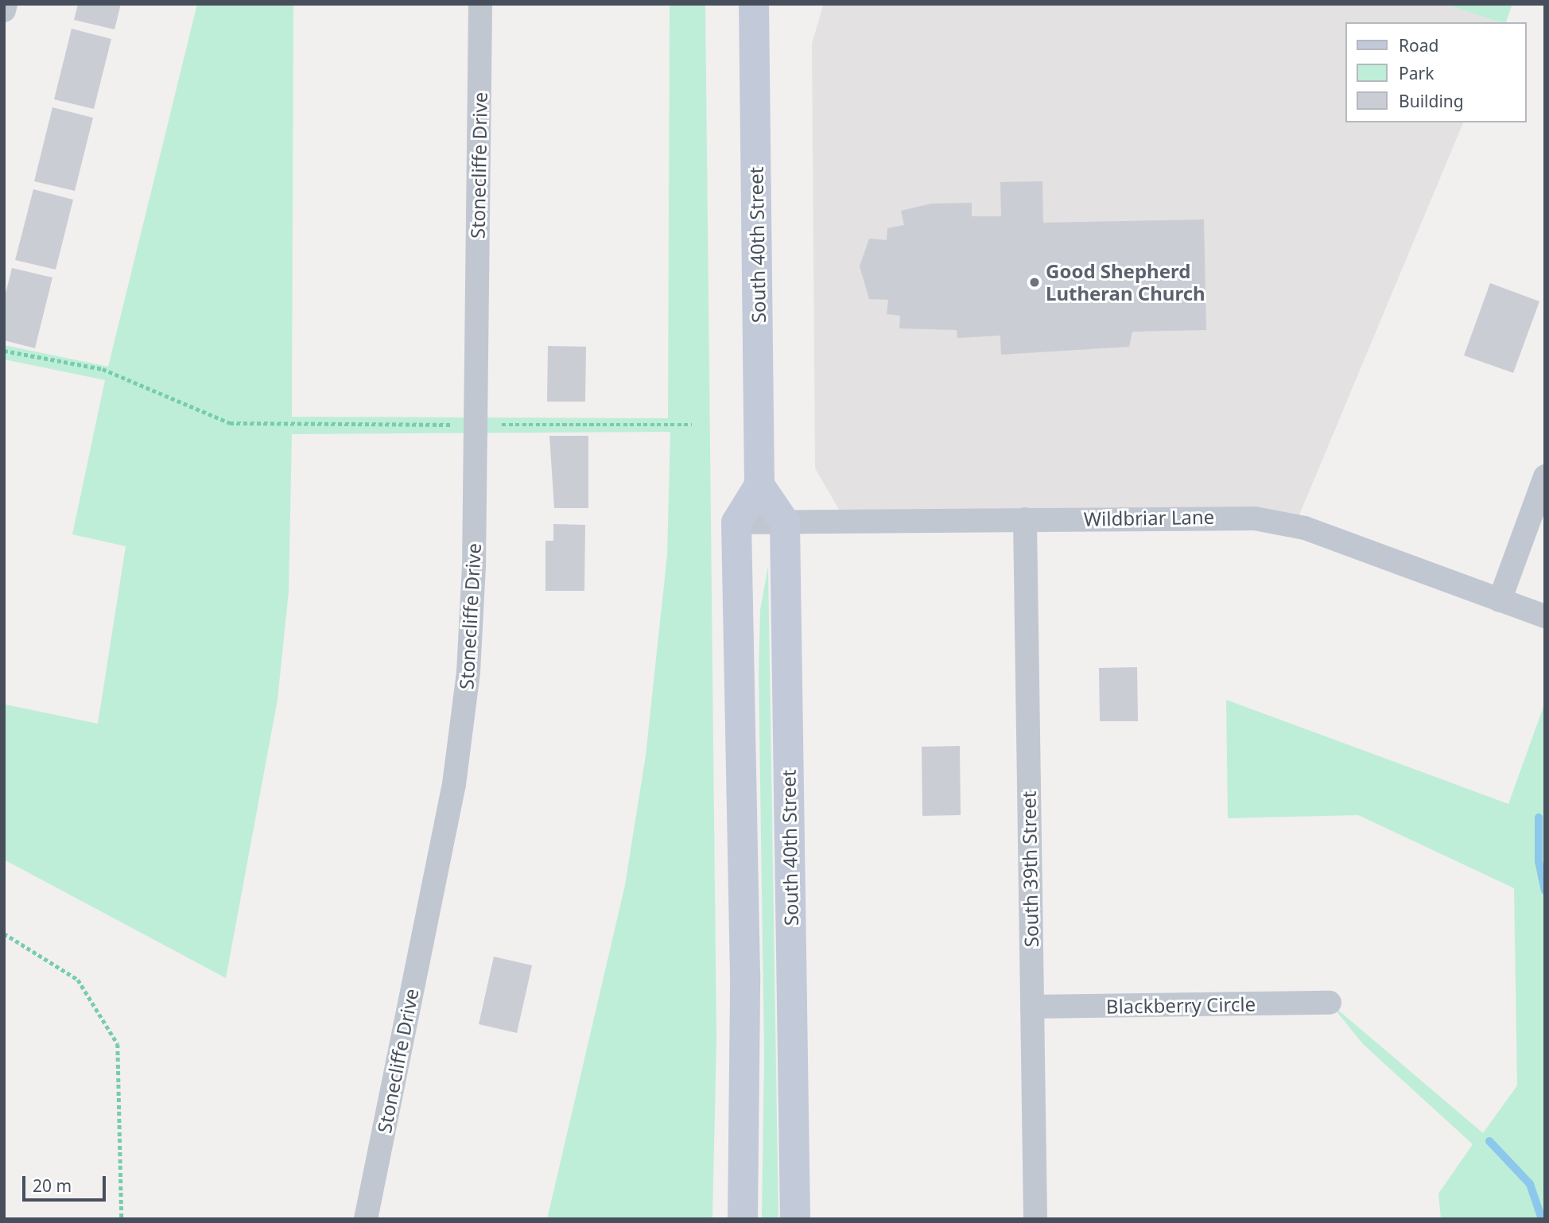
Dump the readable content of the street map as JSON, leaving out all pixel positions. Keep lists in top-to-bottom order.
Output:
{
  "streets": {
    "main road": ["South 40th Street"],
    "street": [
      "Stonecliffe Drive",
      "Wildbriar Lane",
      "South 39th Street",
      "Blackberry Circle"
    ]
  },
  "crossings": [
    ["South 40th Street", "Wildbriar Lane"],
    ["Wildbriar Lane", "South 39th Street"],
    ["South 39th Street", "Blackberry Circle"]
  ],
  "places": ["Good Shepherd Lutheran Church"],
  "legend": ["Road", "Park", "Building"],
  "scale_bar": "20 m"
}
